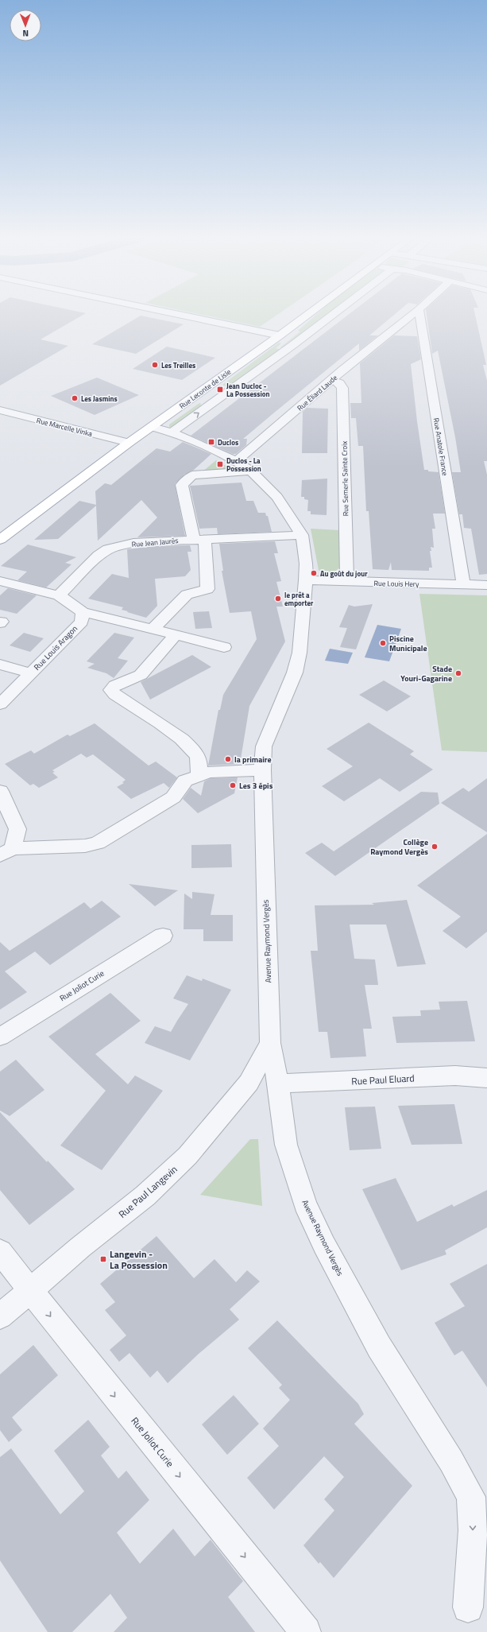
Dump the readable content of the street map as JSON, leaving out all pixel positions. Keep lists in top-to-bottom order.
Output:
{
  "streets": {
    "main road": ["Rue Leconte de Lisle"],
    "street": [
      "Rue Éliard Laude",
      "Rue Marcelle Vinka",
      "Rue Anatole France",
      "Rue Semerle Sainte Croix",
      "Rue Jean Jaurès",
      "Rue Louis Hery",
      "Rue Louis Aragon",
      "Avenue Raymond Vergès",
      "Rue Joliot Curie",
      "Rue Paul Eluard",
      "Rue Paul Langevin"
    ]
  },
  "crossings": [
    ["Rue Leconte de Lisle", "Rue Marcelle Vinka"],
    ["Rue Leconte de Lisle", "Avenue Raymond Vergès"],
    ["Rue Éliard Laude", "Rue Semerle Sainte Croix"],
    ["Rue Éliard Laude", "Avenue Raymond Vergès"],
    ["Rue Anatole France", "Rue Louis Hery"],
    ["Rue Semerle Sainte Croix", "Rue Louis Hery"],
    ["Rue Jean Jaurès", "Avenue Raymond Vergès"],
    ["Rue Louis Hery", "Avenue Raymond Vergès"],
    ["Avenue Raymond Vergès", "Rue Paul Eluard"],
    ["Avenue Raymond Vergès", "Rue Paul Langevin"],
    ["Rue Joliot Curie", "Rue Paul Langevin"]
  ],
  "one_way": ["Avenue Raymond Vergès", "Rue Joliot Curie"],
  "places": {
    "other": [
      "Les Treilles",
      "Les Jasmins",
      "Au goût du jour",
      "le prêt a emporter",
      "Piscine Municipale",
      "Stade Youri-Gagarine",
      "la primaire",
      "Les 3 épis",
      "Collège Raymond Vergès"
    ],
    "transit": [
      "Jean Ducloc - La Possession",
      "Duclos",
      "Duclos - La Possession",
      "Langevin - La Possession"
    ]
  },
  "north": "bottom"
}
